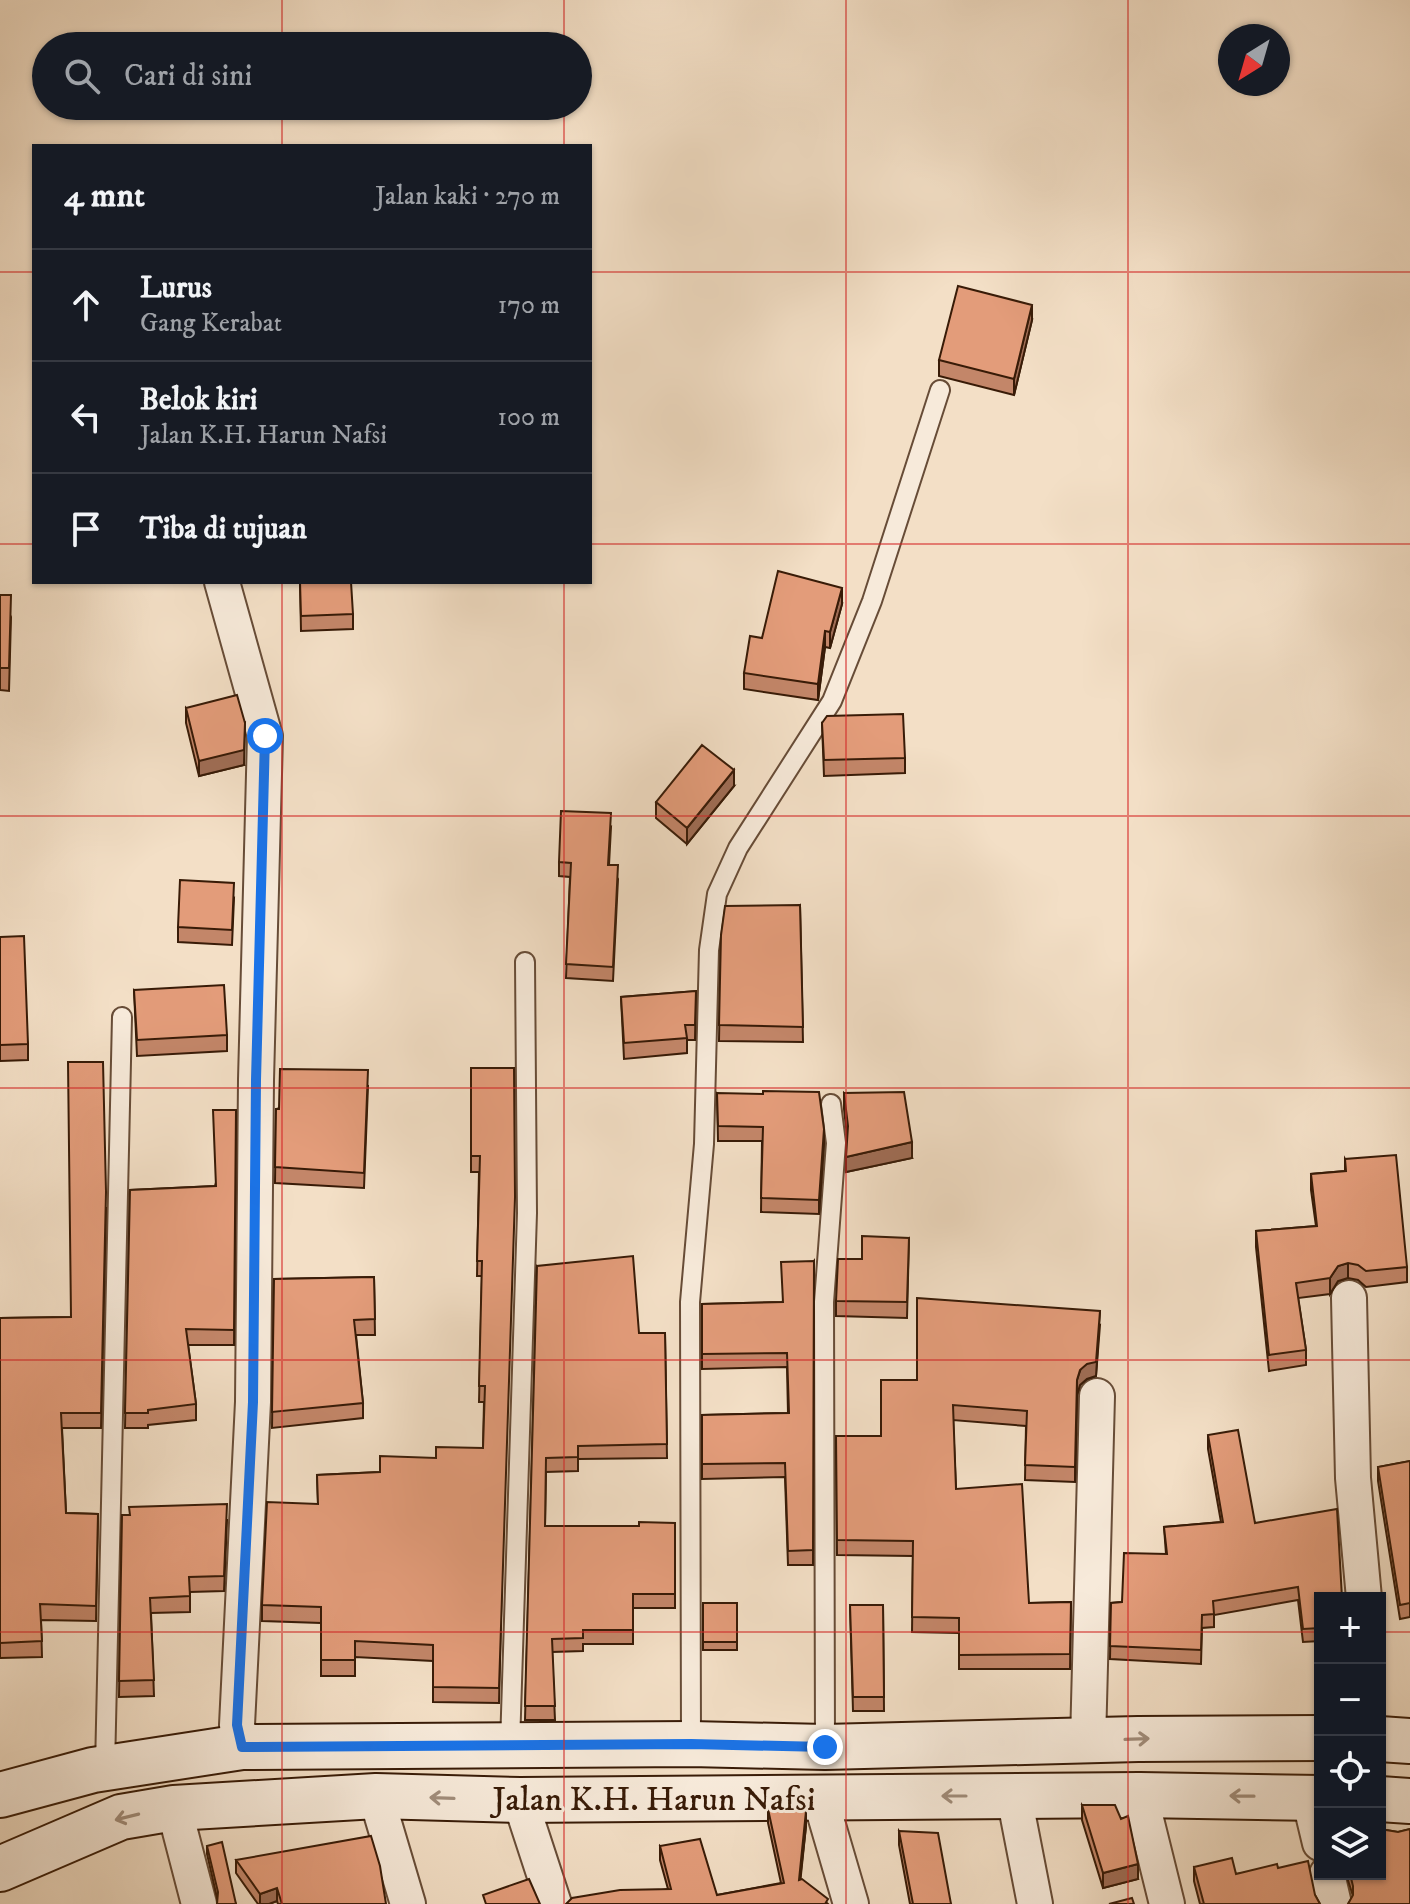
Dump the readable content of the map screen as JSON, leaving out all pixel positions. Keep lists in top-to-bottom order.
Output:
{
  "streets": {
    "main road": ["Jalan K.H. Harun Nafsi"]
  },
  "north": "bottom left",
  "page": {
    "search": "Cari di sini",
    "heading": ["4 mnt", "Jalan kaki · 270 m"],
    "list": [
      ["Lurus", "Gang Kerabat", "170 m"],
      ["Belok kiri", "Jalan K.H. Harun Nafsi", "100 m"],
      "Tiba di tujuan"
    ],
    "map_buttons": ["+", "−"]
  }
}
